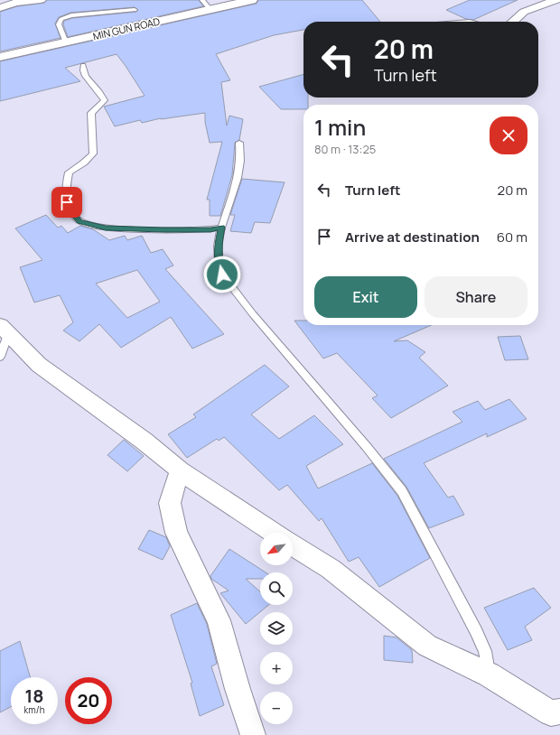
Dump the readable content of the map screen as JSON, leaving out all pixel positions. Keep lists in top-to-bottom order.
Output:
{
  "streets": {
    "street": ["MIN GUN ROAD"]
  },
  "north": "bottom left",
  "page": {
    "turn": ["20 m", "Turn left"],
    "heading": ["1 min", "80 m · 13:25"],
    "list": [
      {
        "name": "Turn left",
        "value": "20 m"
      },
      {
        "name": "Arrive at destination",
        "value": "60 m"
      }
    ],
    "buttons": ["Exit", "Share"],
    "map_buttons": ["+", "−"],
    "speed": "18 km/h",
    "limit": "20"
  }
}
